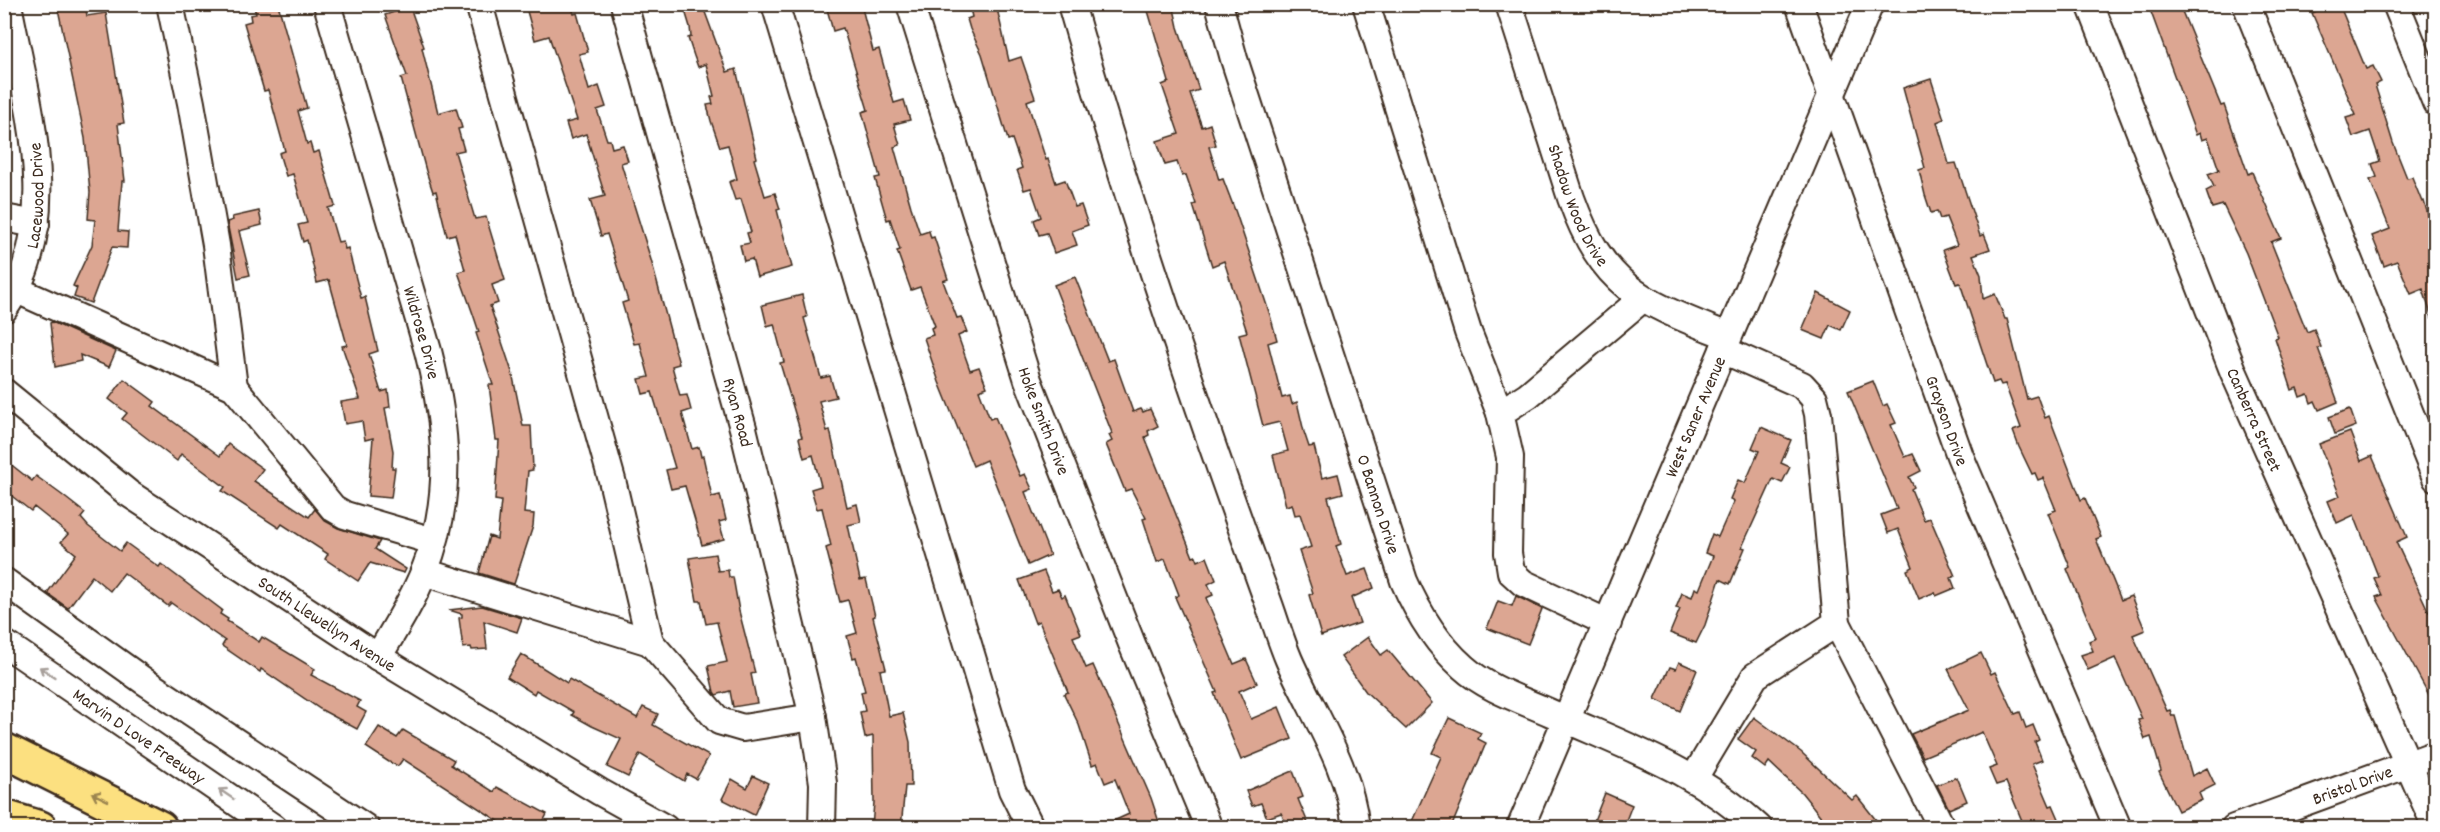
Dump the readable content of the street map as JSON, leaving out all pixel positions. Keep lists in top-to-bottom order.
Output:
{
  "streets": {
    "street": [
      "Lacewood Drive",
      "Shadow Wood Drive",
      "Wildrose Drive",
      "Ryan Road",
      "West Saner Avenue",
      "Canberra Street",
      "Grayson Drive",
      "Hoke Smith Drive",
      "O Bannon Drive",
      "South Llewellyn Avenue",
      "Marvin D Love Freeway",
      "Bristol Drive"
    ]
  },
  "crossings": [
    ["Shadow Wood Drive", "West Saner Avenue"],
    ["Wildrose Drive", "South Llewellyn Avenue"],
    ["West Saner Avenue", "Grayson Drive"],
    ["West Saner Avenue", "O Bannon Drive"],
    ["Canberra Street", "Bristol Drive"]
  ]
}
